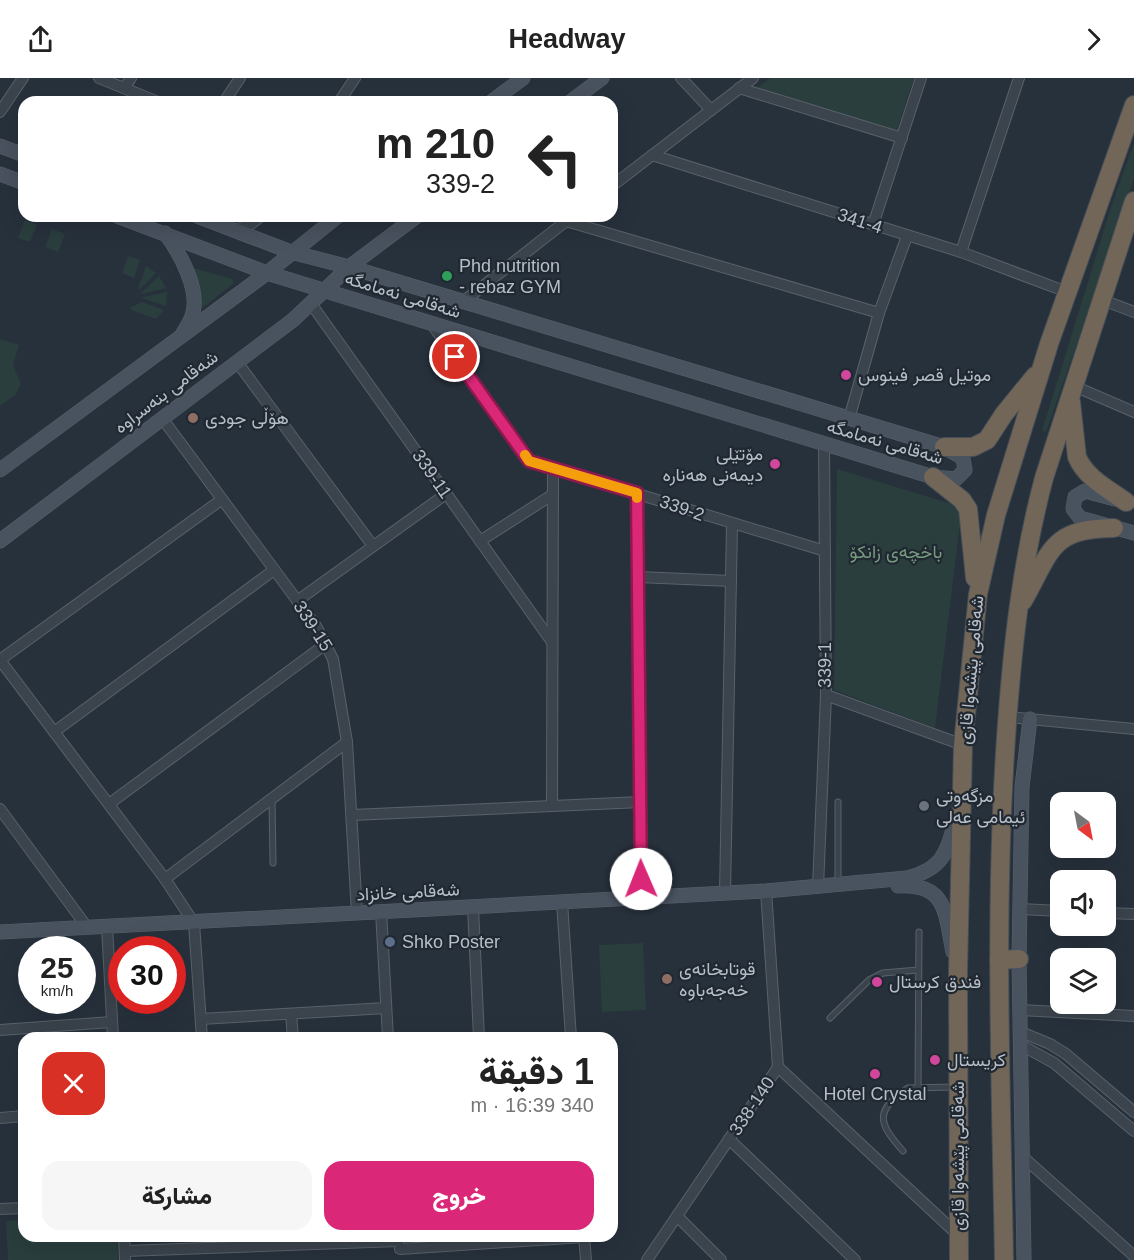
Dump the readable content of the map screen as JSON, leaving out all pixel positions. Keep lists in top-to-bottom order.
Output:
{
  "streets": {
    "highway": ["شەقامی پێشەوا قازی"],
    "main road": ["شەقامی نەمامگە", "شەقامی بنەسراوە", "شەقامی خانزاد"],
    "street": [
      "341-4",
      "339-11",
      "339-2",
      "339-15",
      "339-1",
      "338-140"
    ]
  },
  "crossings": [
    ["341-4", "شەقامی پێشەوا قازی"],
    ["شەقامی نەمامگە", "شەقامی بنەسراوە"],
    ["شەقامی نەمامگە", "339-2"],
    ["شەقامی نەمامگە", "339-1"],
    ["شەقامی بنەسراوە", "339-11"],
    ["شەقامی بنەسراوە", "339-15"],
    ["339-2", "339-1"],
    ["339-15", "شەقامی خانزاد"],
    ["339-1", "شەقامی خانزاد"],
    ["شەقامی پێشەوا قازی", "شەقامی خانزاد"],
    ["شەقامی خانزاد", "338-140"]
  ],
  "parks": ["باخچەی زانکۆ"],
  "places": [
    "Phd nutrition - rebaz GYM",
    "موتيل قصر فينوس",
    "هۆڵی جودی",
    "مۆتێلی دیمەنی هەنارە",
    "مزگەوتی ئیمامی عەلی",
    "Shko Poster",
    "قوتابخانەی خەجەباوە",
    "فندق کرستال",
    "كريستال",
    "Hotel Crystal"
  ],
  "north": "bottom right",
  "page": {
    "header": "Headway",
    "turn": ["210 m", "339-2"],
    "speed": "25 km/h",
    "limit": "30",
    "heading": ["1 دقيقة", "340 m · 16:39"],
    "buttons": ["خروج", "مشاركة"]
  }
}
